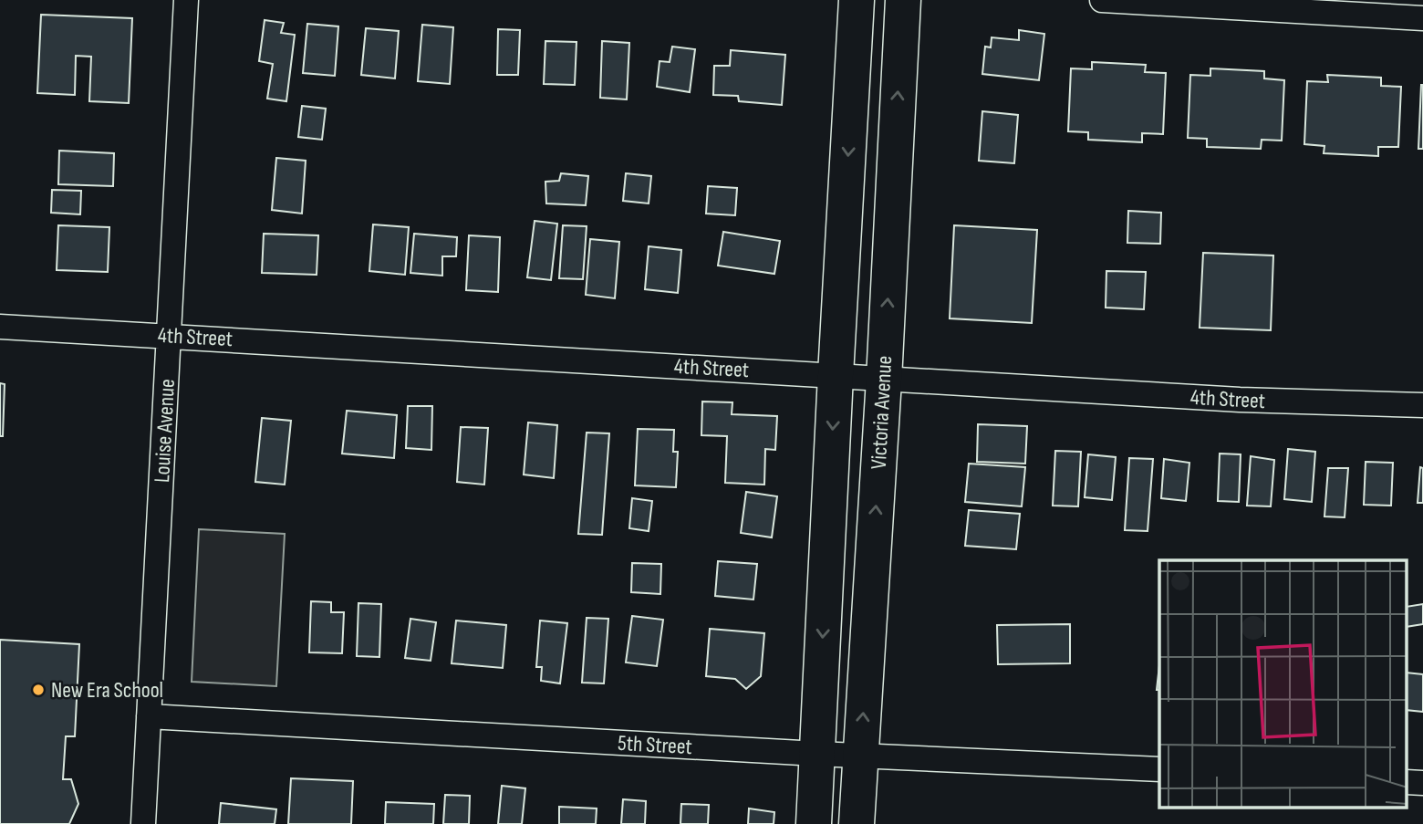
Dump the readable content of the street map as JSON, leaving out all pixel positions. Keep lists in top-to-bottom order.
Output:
{
  "streets": {
    "main road": ["Victoria Avenue"],
    "street": ["4th Street", "Louise Avenue", "5th Street"]
  },
  "crossings": [
    ["4th Street", "Victoria Avenue"],
    ["4th Street", "Louise Avenue"],
    ["Victoria Avenue", "5th Street"],
    ["Louise Avenue", "5th Street"]
  ],
  "places": ["New Era School"]
}
